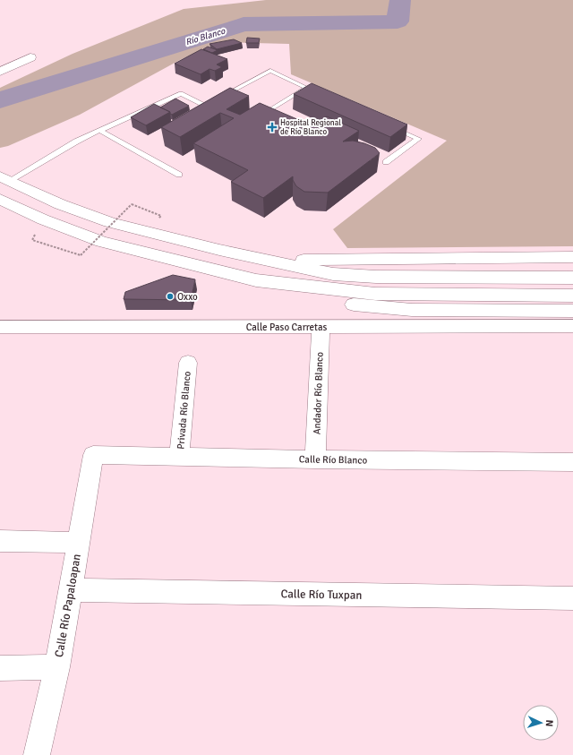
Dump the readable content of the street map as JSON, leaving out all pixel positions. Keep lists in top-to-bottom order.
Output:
{
  "streets": {
    "street": [
      "Calle Paso Carretas",
      "Andador Río Blanco",
      "Privada Río Blanco",
      "Calle Río Blanco",
      "Calle Río Tuxpan",
      "Calle Río Papaloapan"
    ]
  },
  "crossings": [
    ["Calle Paso Carretas", "Andador Río Blanco"],
    ["Andador Río Blanco", "Calle Río Blanco"],
    ["Privada Río Blanco", "Calle Río Blanco"],
    ["Calle Río Blanco", "Calle Río Papaloapan"],
    ["Calle Río Tuxpan", "Calle Río Papaloapan"]
  ],
  "water": ["Río Blanco"],
  "places": {
    "health": ["Hospital Regional de Río Blanco"],
    "other": ["Oxxo"]
  },
  "north": "right"
}
